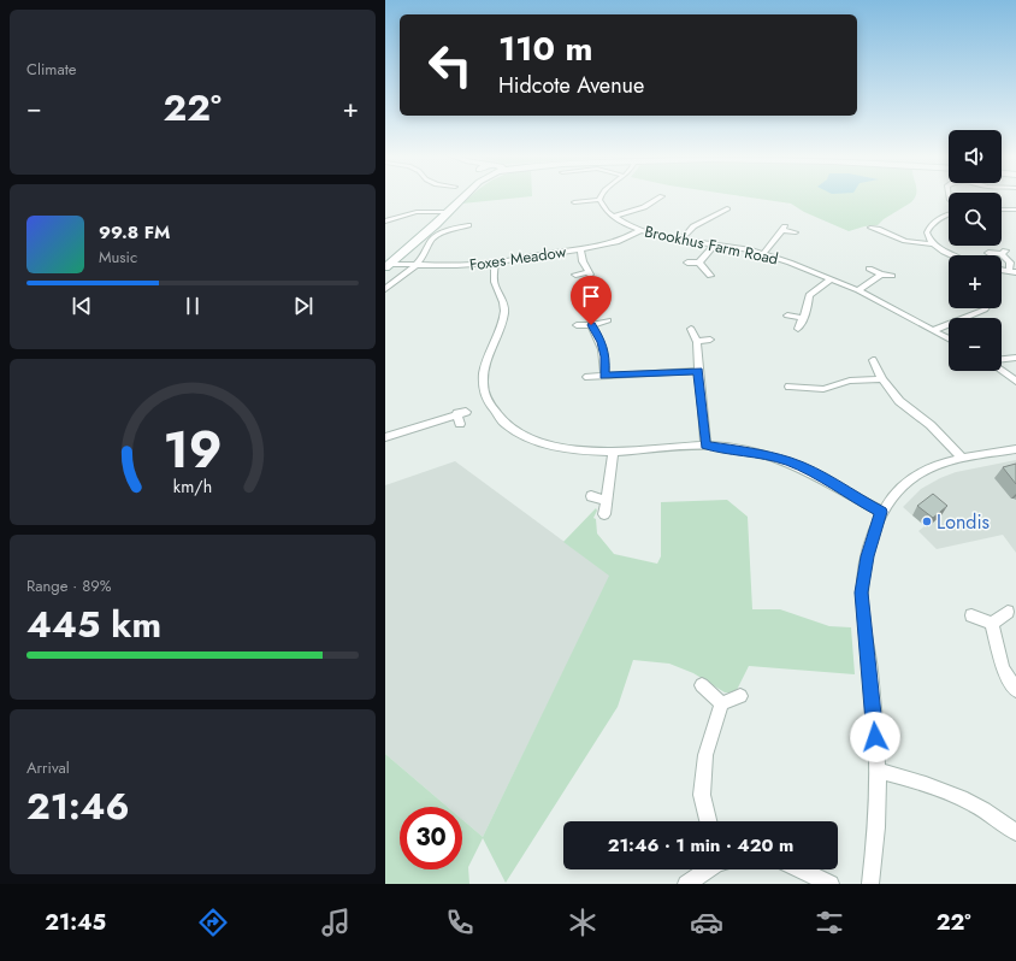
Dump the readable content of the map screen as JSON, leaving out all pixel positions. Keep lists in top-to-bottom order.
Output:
{
  "streets": {
    "street": ["Brookhus Farm Road", "Foxes Meadow"]
  },
  "crossings": [
    ["Brookhus Farm Road", "Foxes Meadow"]
  ],
  "places": ["Londis"],
  "page": {
    "tile": [
      "Climate",
      ["Range · 89%", "445 km"],
      ["Arrival", "21:46"]
    ],
    "turn": ["110 m", "Hidcote Avenue"],
    "heat": ["−", "22°", "+"],
    "map_buttons": ["+", "−"],
    "song": ["99.8 FM", "Music"],
    "limit": "30",
    "trip": "21:46 · 1 min · 420 m",
    "tabs": ["21:45", "22°"],
    "gauge": ["19", "km/h"]
  }
}
